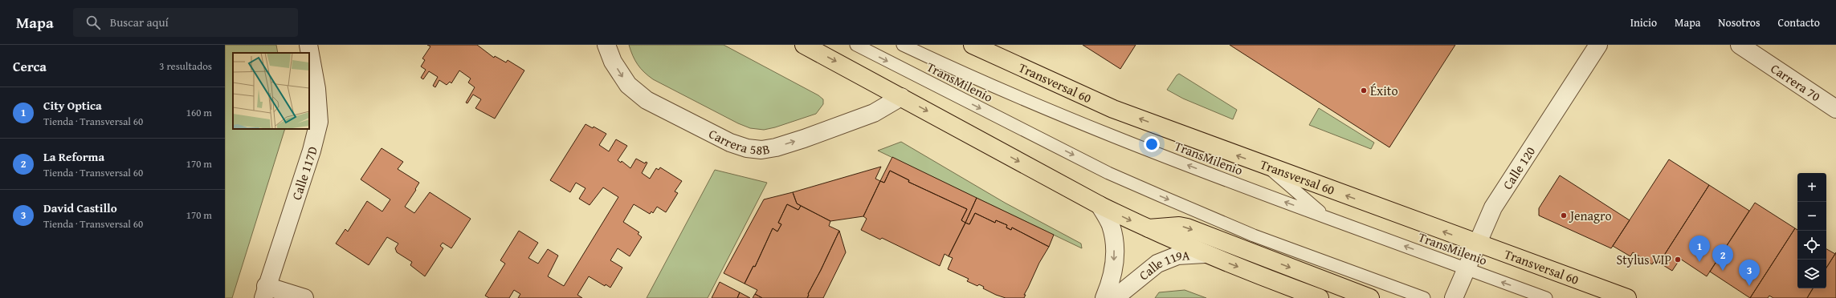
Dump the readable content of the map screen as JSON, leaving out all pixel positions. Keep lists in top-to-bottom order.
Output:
{
  "streets": {
    "main road": ["Transversal 60"],
    "street": [
      "Carrera 70",
      "Carrera 58B",
      "Calle 120",
      "Calle 117D",
      "Calle 119A"
    ],
    "lane": ["TransMilenio"]
  },
  "crossings": [
    ["TransMilenio", "Calle 120"],
    ["Transversal 60", "Calle 120"]
  ],
  "one_way": ["Carrera 58B"],
  "places": ["Éxito", "Jenagro", "Stylus VIP"],
  "page": {
    "header": "Mapa",
    "search": "Buscar aquí",
    "nav": [
      "Inicio",
      "Mapa",
      "Nosotros",
      "Contacto"
    ],
    "heading": ["Cerca", "3 resultados"],
    "list": [
      {
        "mark": "1",
        "name": "City Optica",
        "note": "Tienda · Transversal 60",
        "value": "160 m"
      },
      {
        "mark": "2",
        "name": "La Reforma",
        "note": "Tienda · Transversal 60",
        "value": "170 m"
      },
      {
        "mark": "3",
        "name": "David Castillo",
        "note": "Tienda · Transversal 60",
        "value": "170 m"
      }
    ],
    "map_buttons": ["+", "−"],
    "pins": ["1", "2", "3"]
  }
}
